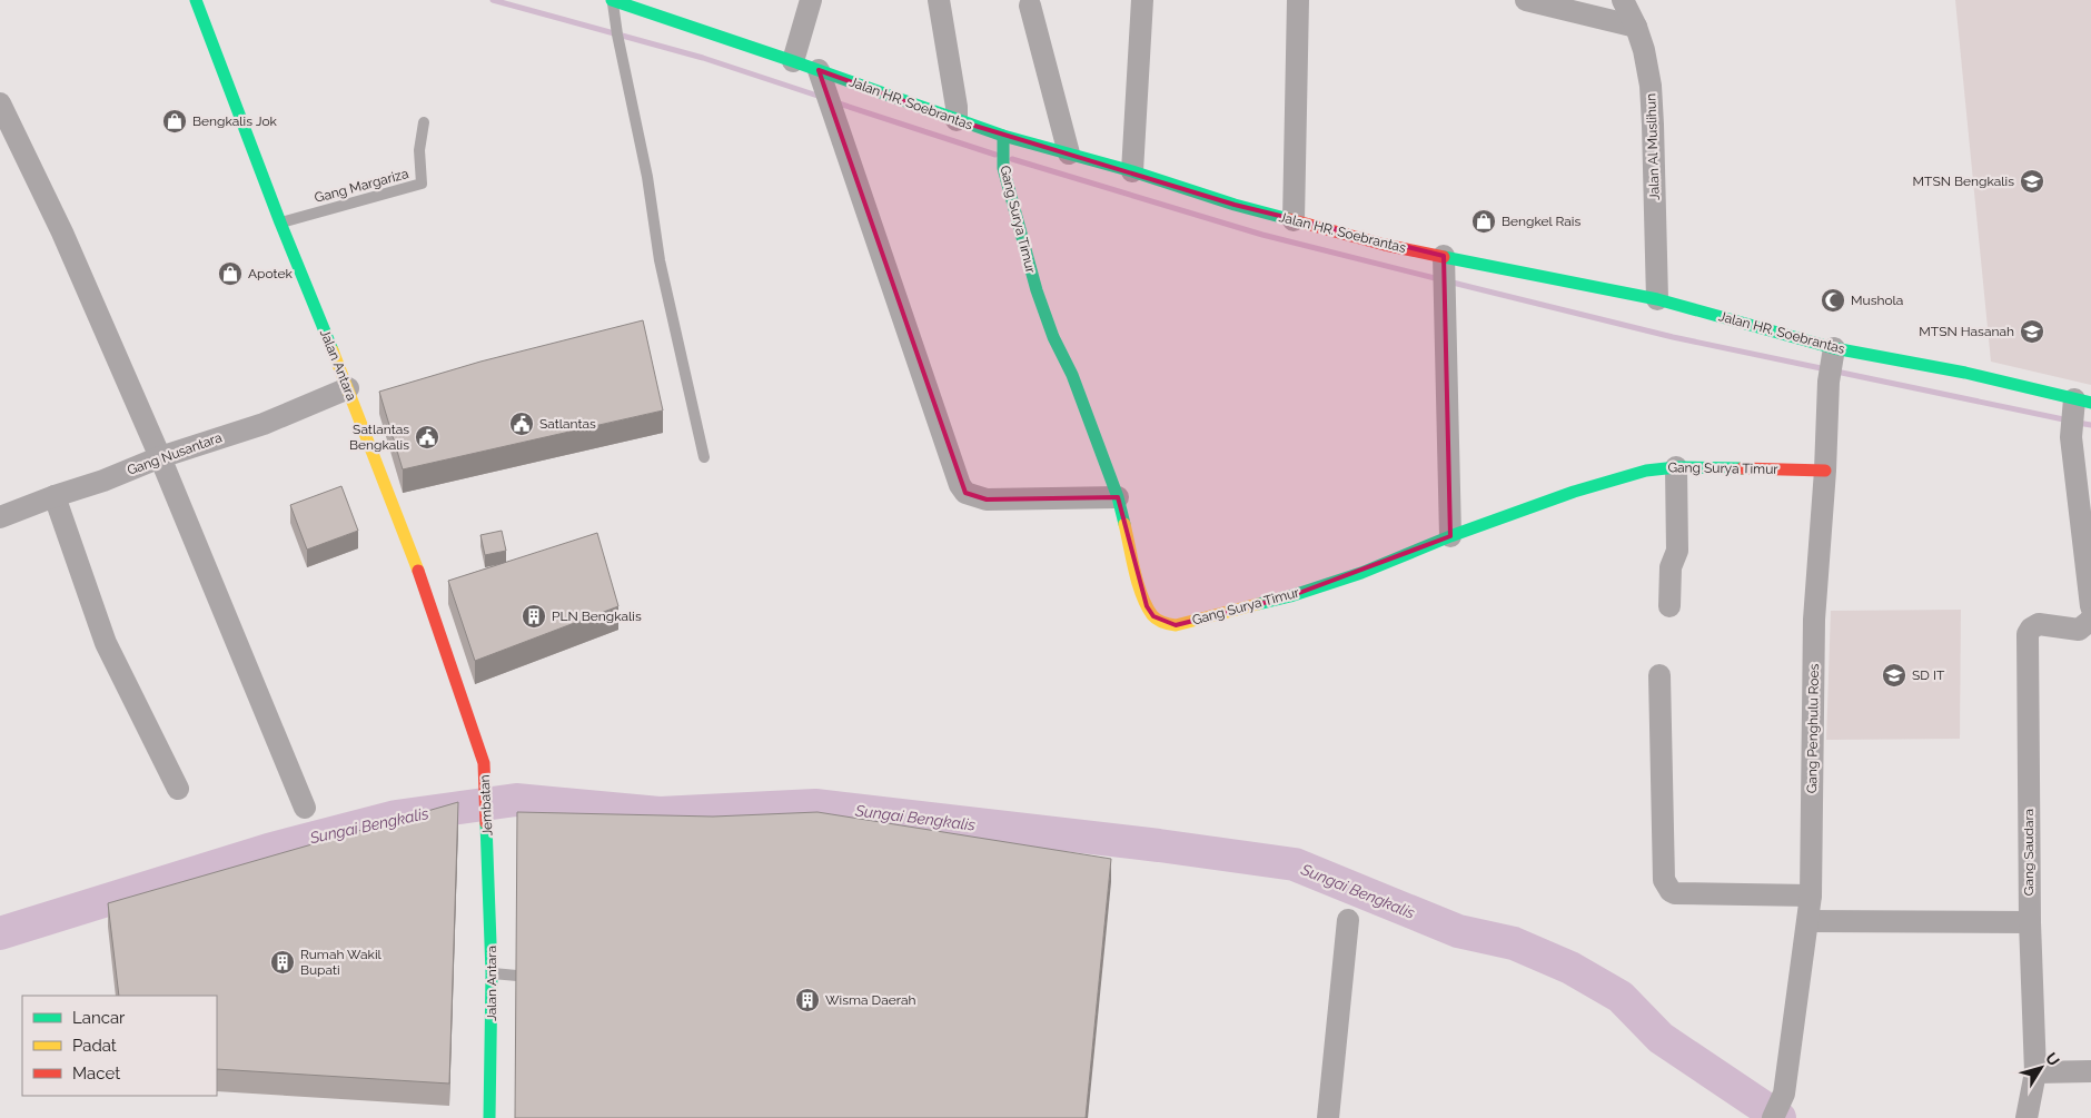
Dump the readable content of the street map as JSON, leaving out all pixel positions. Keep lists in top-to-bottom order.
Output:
{
  "streets": {
    "street": [
      "Jalan HR. Soebrantas",
      "Jalan Al Muslihun",
      "Gang Surya Timur",
      "Jalan Antara",
      "Gang Nusantara",
      "Gang Penghulu Roes",
      "Jembatan",
      "Gang Saudara"
    ],
    "lane": ["Gang Margariza"]
  },
  "crossings": [
    ["Jalan HR. Soebrantas", "Jalan Al Muslihun"],
    ["Jalan HR. Soebrantas", "Gang Surya Timur"],
    ["Jalan HR. Soebrantas", "Gang Penghulu Roes"],
    ["Gang Margariza", "Jalan Antara"],
    ["Gang Surya Timur", "Gang Penghulu Roes"],
    ["Jalan Antara", "Gang Nusantara"],
    ["Jalan Antara", "Jembatan"]
  ],
  "water": ["Sungai Bengkalis"],
  "places": {
    "shop": ["Bengkalis Jok", "Bengkel Rais", "Apotek"],
    "school or university": ["MTSN Bengkalis", "MTSN Hasanah", "SD IT"],
    "mosque": ["Mushola"],
    "public building": ["Satlantas", "Satlantas Bengkalis"],
    "building": ["PLN Bengkalis", "Rumah Wakil Bupati", "Wisma Daerah"]
  },
  "legend": ["Lancar", "Padat", "Macet"],
  "north": "top right"
}
